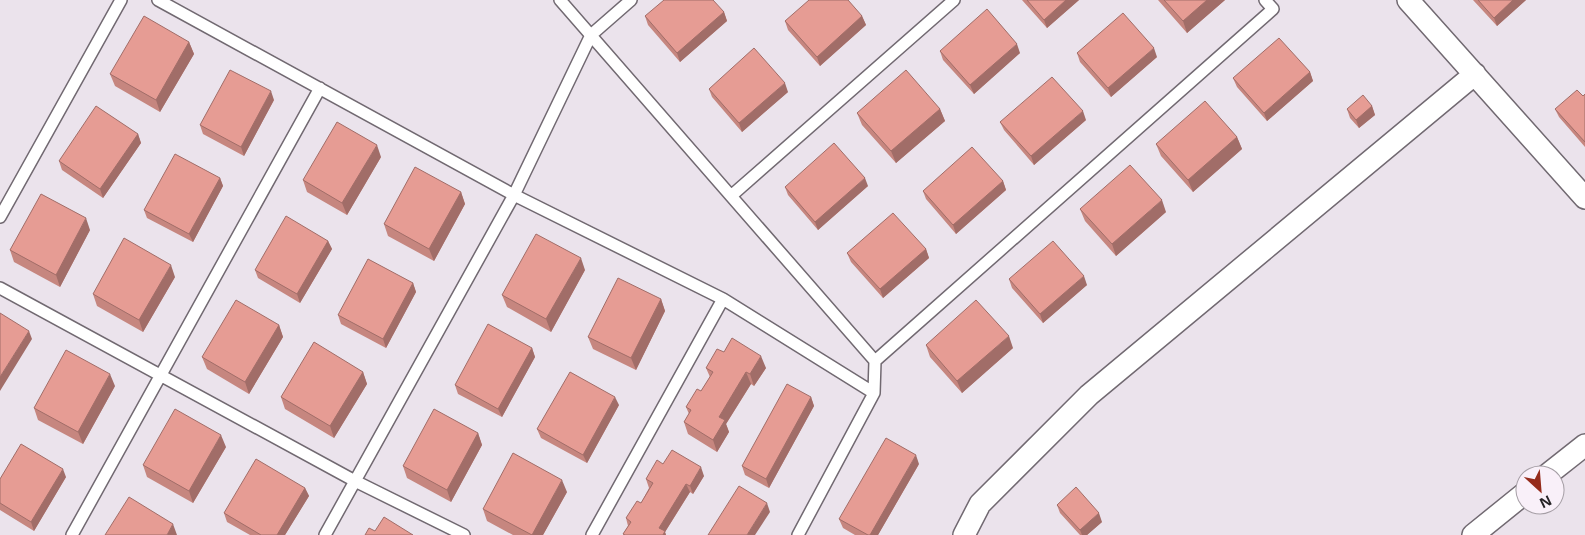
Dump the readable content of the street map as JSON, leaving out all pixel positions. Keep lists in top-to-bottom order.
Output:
{
  "north": "bottom right"
}
